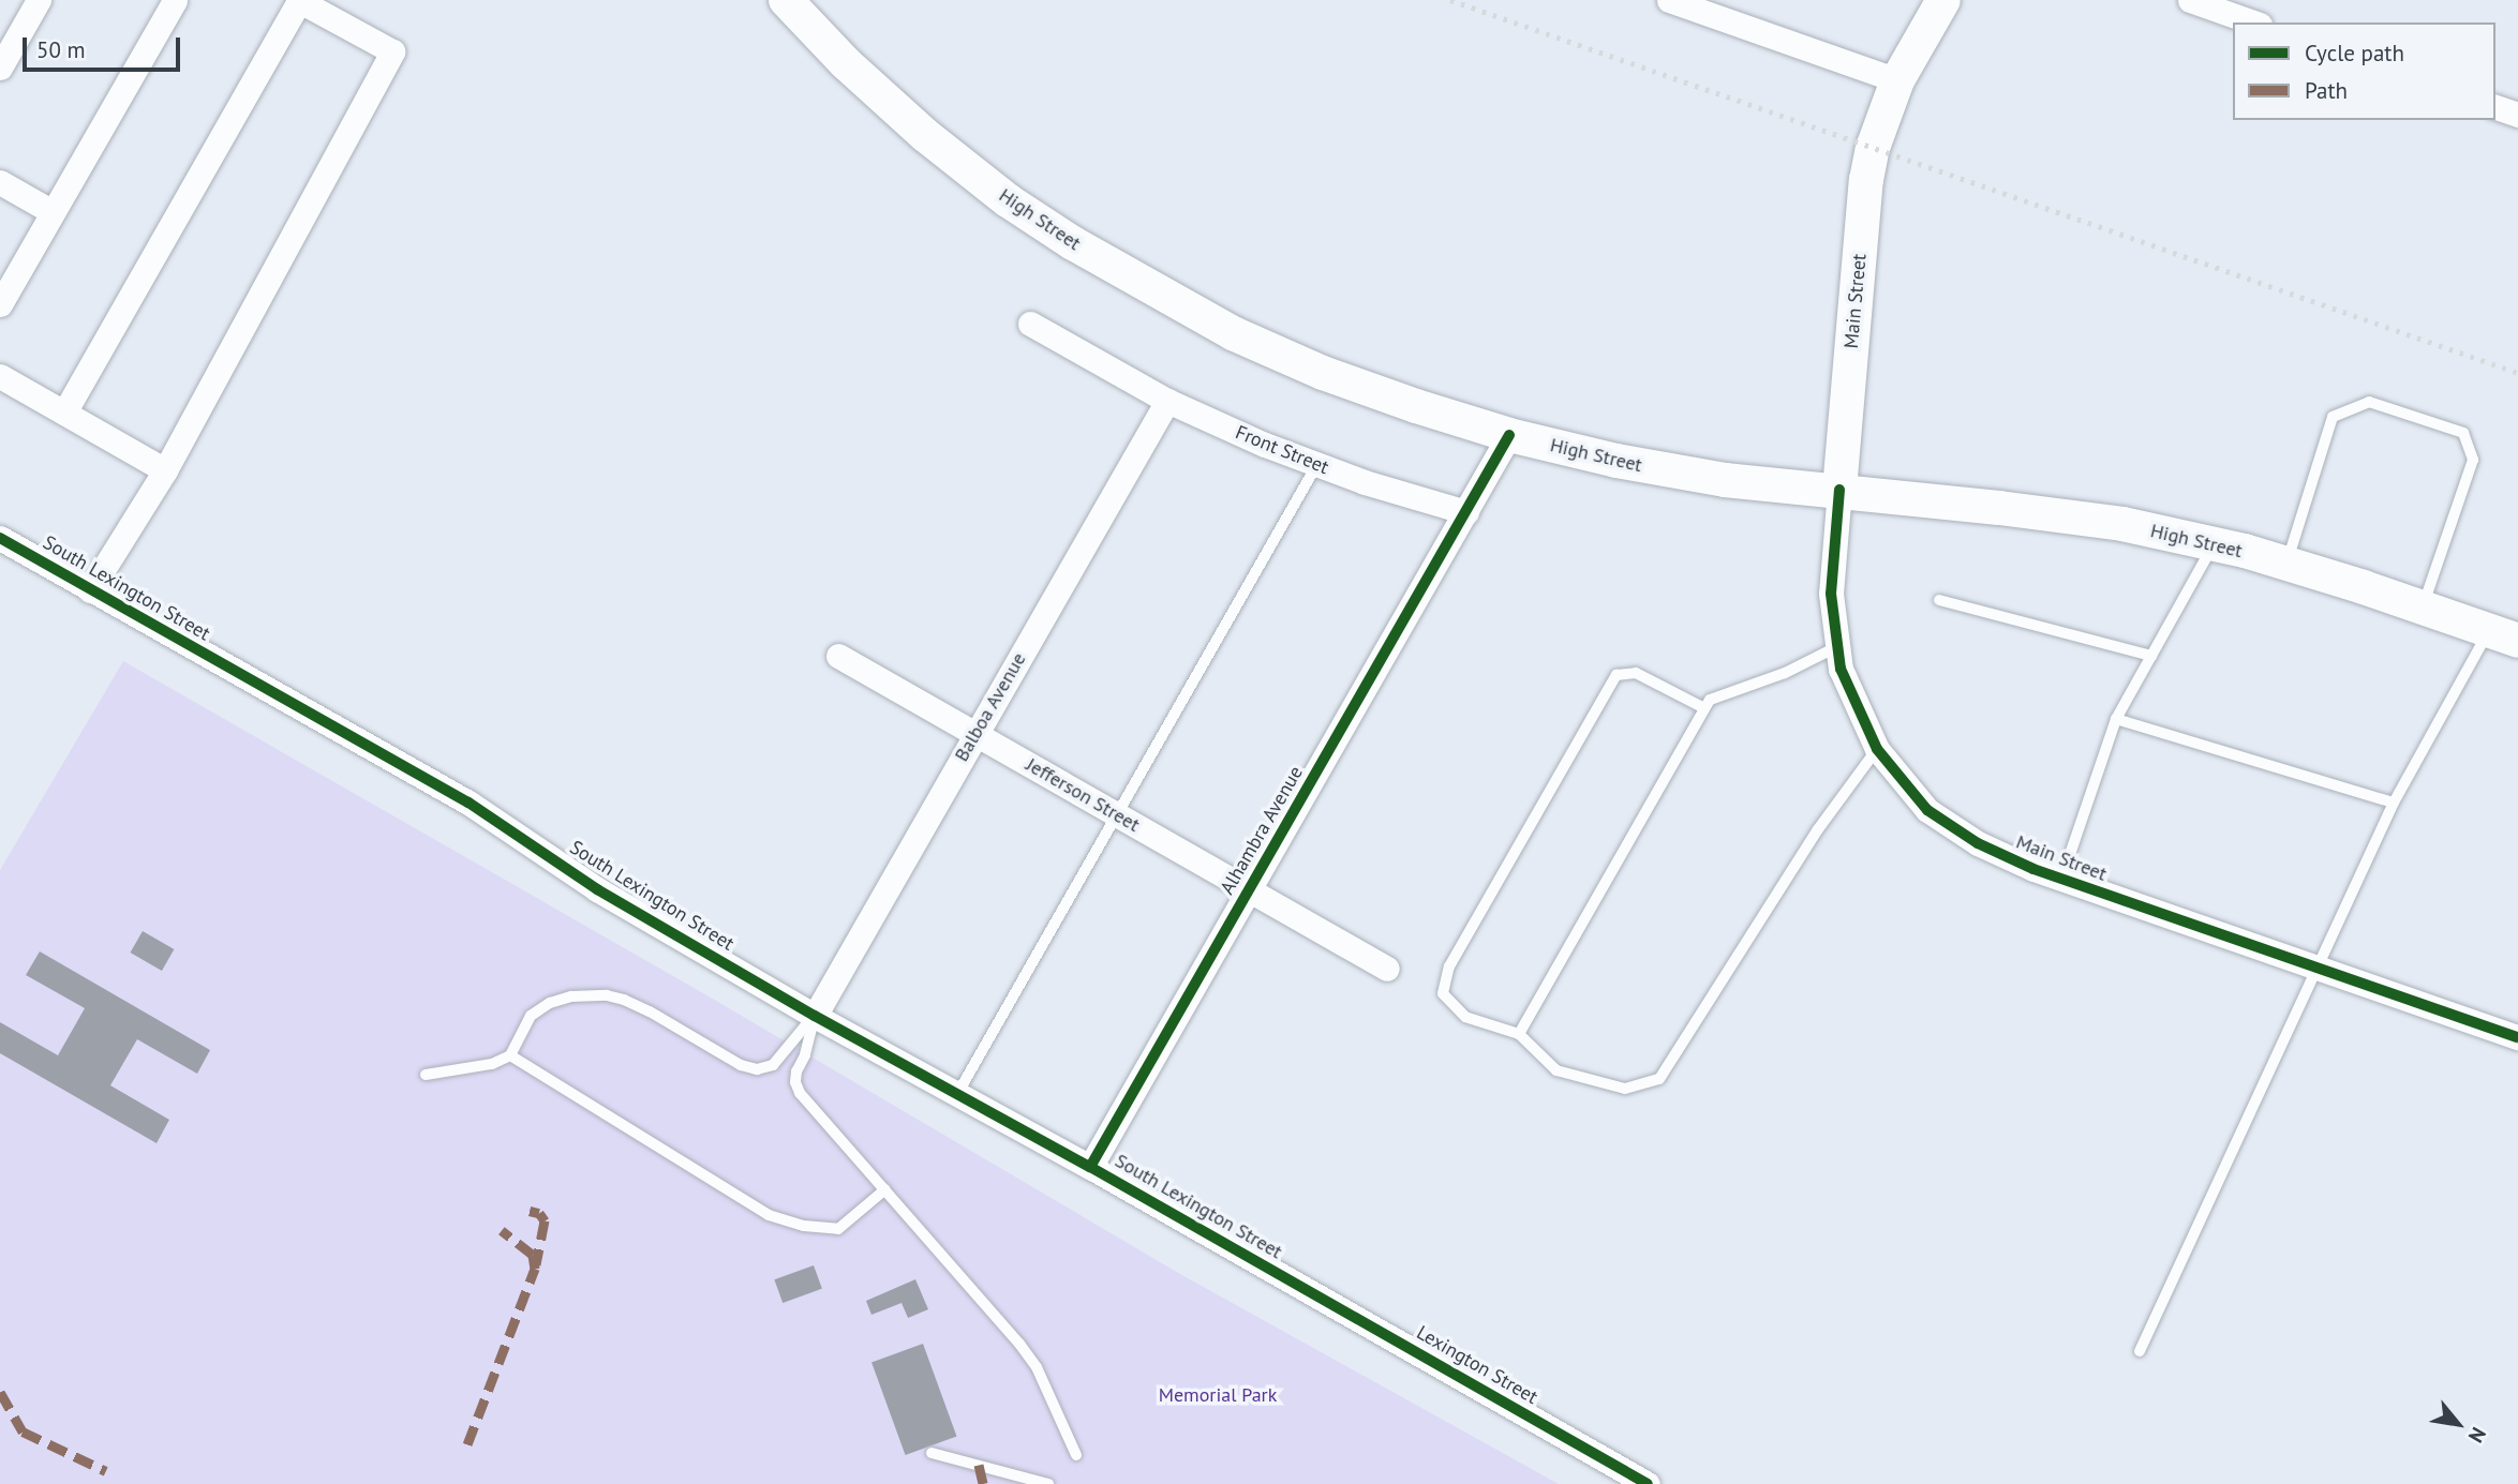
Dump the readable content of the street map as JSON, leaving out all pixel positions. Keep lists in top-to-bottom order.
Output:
{
  "streets": {
    "main road": ["High Street", "Main Street"],
    "street": [
      "Front Street",
      "South Lexington Street",
      "Balboa Avenue",
      "Jefferson Street",
      "Alhambra Avenue",
      "Lexington Street"
    ]
  },
  "crossings": [
    ["High Street", "Main Street"],
    ["Front Street", "Balboa Avenue"],
    ["Front Street", "Alhambra Avenue"],
    ["South Lexington Street", "Balboa Avenue"],
    ["South Lexington Street", "Alhambra Avenue"],
    ["South Lexington Street", "Lexington Street"],
    ["Balboa Avenue", "Jefferson Street"],
    ["Jefferson Street", "Alhambra Avenue"]
  ],
  "parks": ["Memorial Park"],
  "legend": ["Cycle path", "Path"],
  "scale_bar": "50 m",
  "north": "bottom right"
}
